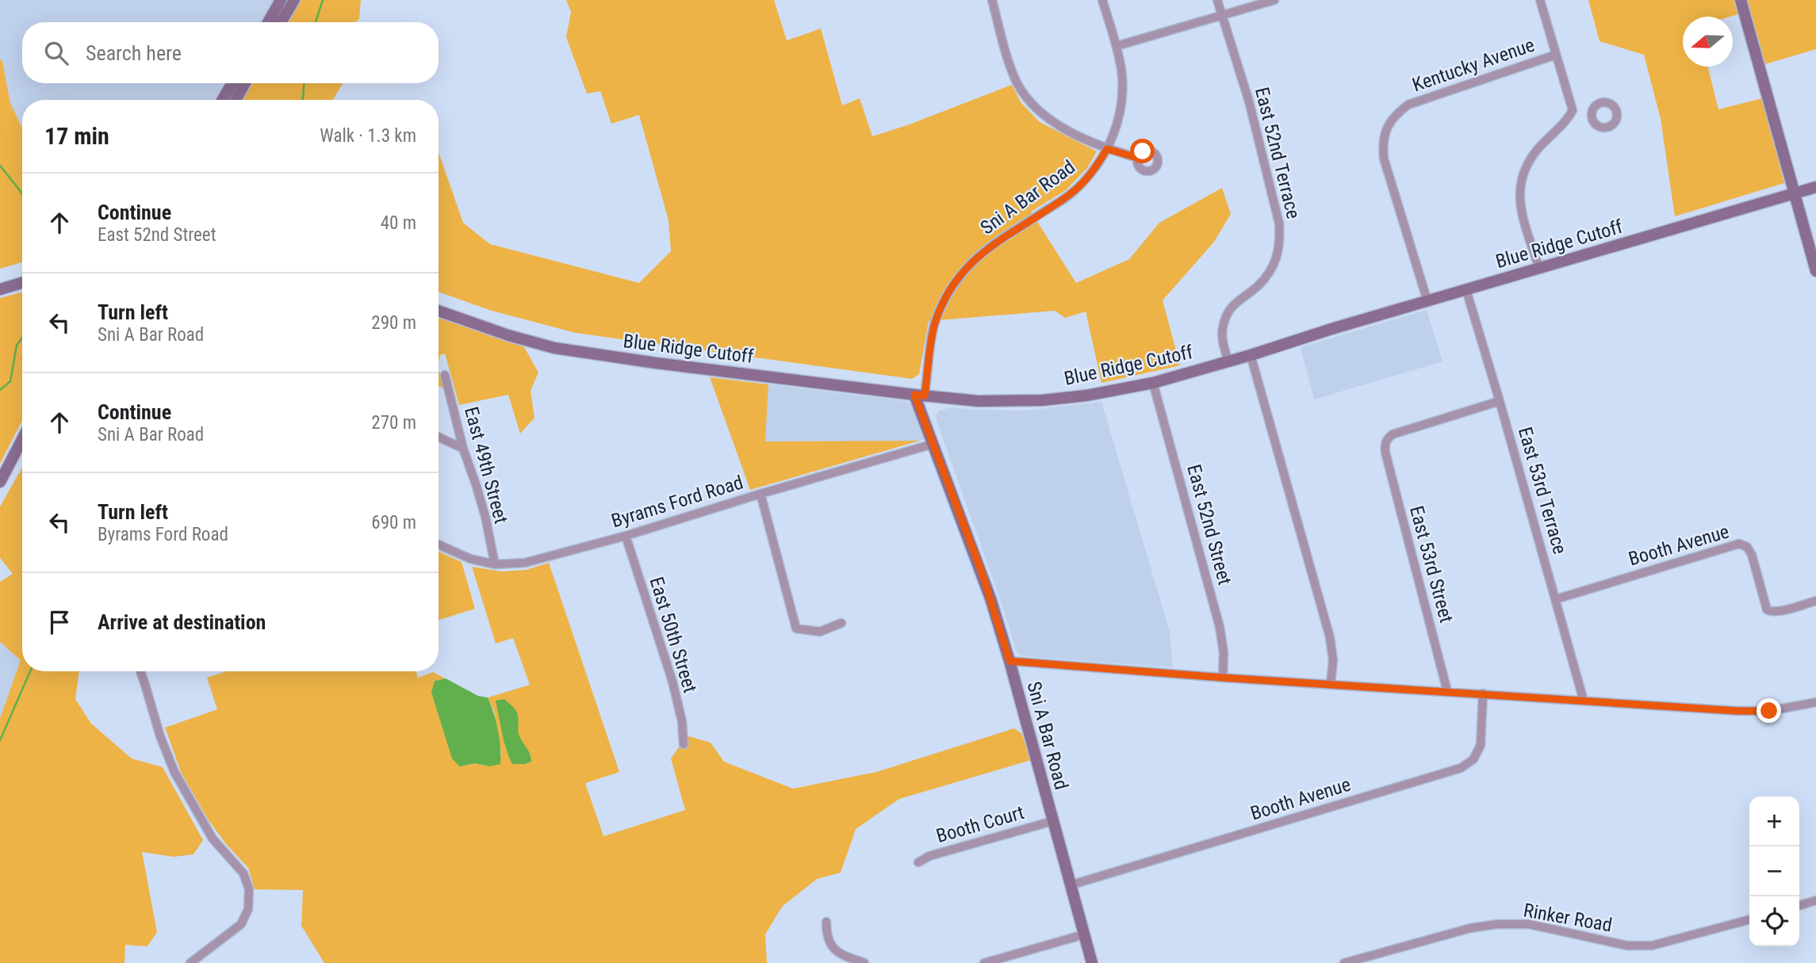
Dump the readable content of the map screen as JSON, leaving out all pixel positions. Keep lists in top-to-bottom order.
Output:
{
  "streets": {
    "main road": ["Sni A Bar Road", "Blue Ridge Cutoff"],
    "street": [
      "Kentucky Avenue",
      "East 52nd Terrace",
      "East 49th Street",
      "East 53rd Terrace",
      "Byrams Ford Road",
      "East 52nd Street",
      "Booth Avenue",
      "East 53rd Street",
      "East 50th Street",
      "Booth Court",
      "Rinker Road"
    ]
  },
  "crossings": [
    ["Kentucky Avenue", "Blue Ridge Cutoff"],
    ["East 52nd Terrace", "Blue Ridge Cutoff"],
    ["Sni A Bar Road", "Blue Ridge Cutoff"],
    ["Sni A Bar Road", "Byrams Ford Road"],
    ["Sni A Bar Road", "Booth Avenue"],
    ["Sni A Bar Road", "Booth Court"],
    ["Blue Ridge Cutoff", "East 53rd Terrace"],
    ["Blue Ridge Cutoff", "East 52nd Street"],
    ["East 49th Street", "Byrams Ford Road"],
    ["East 53rd Terrace", "Booth Avenue"],
    ["East 53rd Terrace", "East 53rd Street"],
    ["Byrams Ford Road", "East 50th Street"]
  ],
  "north": "left",
  "page": {
    "search": "Search here",
    "heading": ["17 min", "Walk · 1.3 km"],
    "list": [
      ["Continue", "East 52nd Street", "40 m"],
      ["Turn left", "Sni A Bar Road", "290 m"],
      ["Continue", "Sni A Bar Road", "270 m"],
      ["Turn left", "Byrams Ford Road", "690 m"],
      "Arrive at destination"
    ],
    "map_buttons": ["+", "−"]
  }
}
